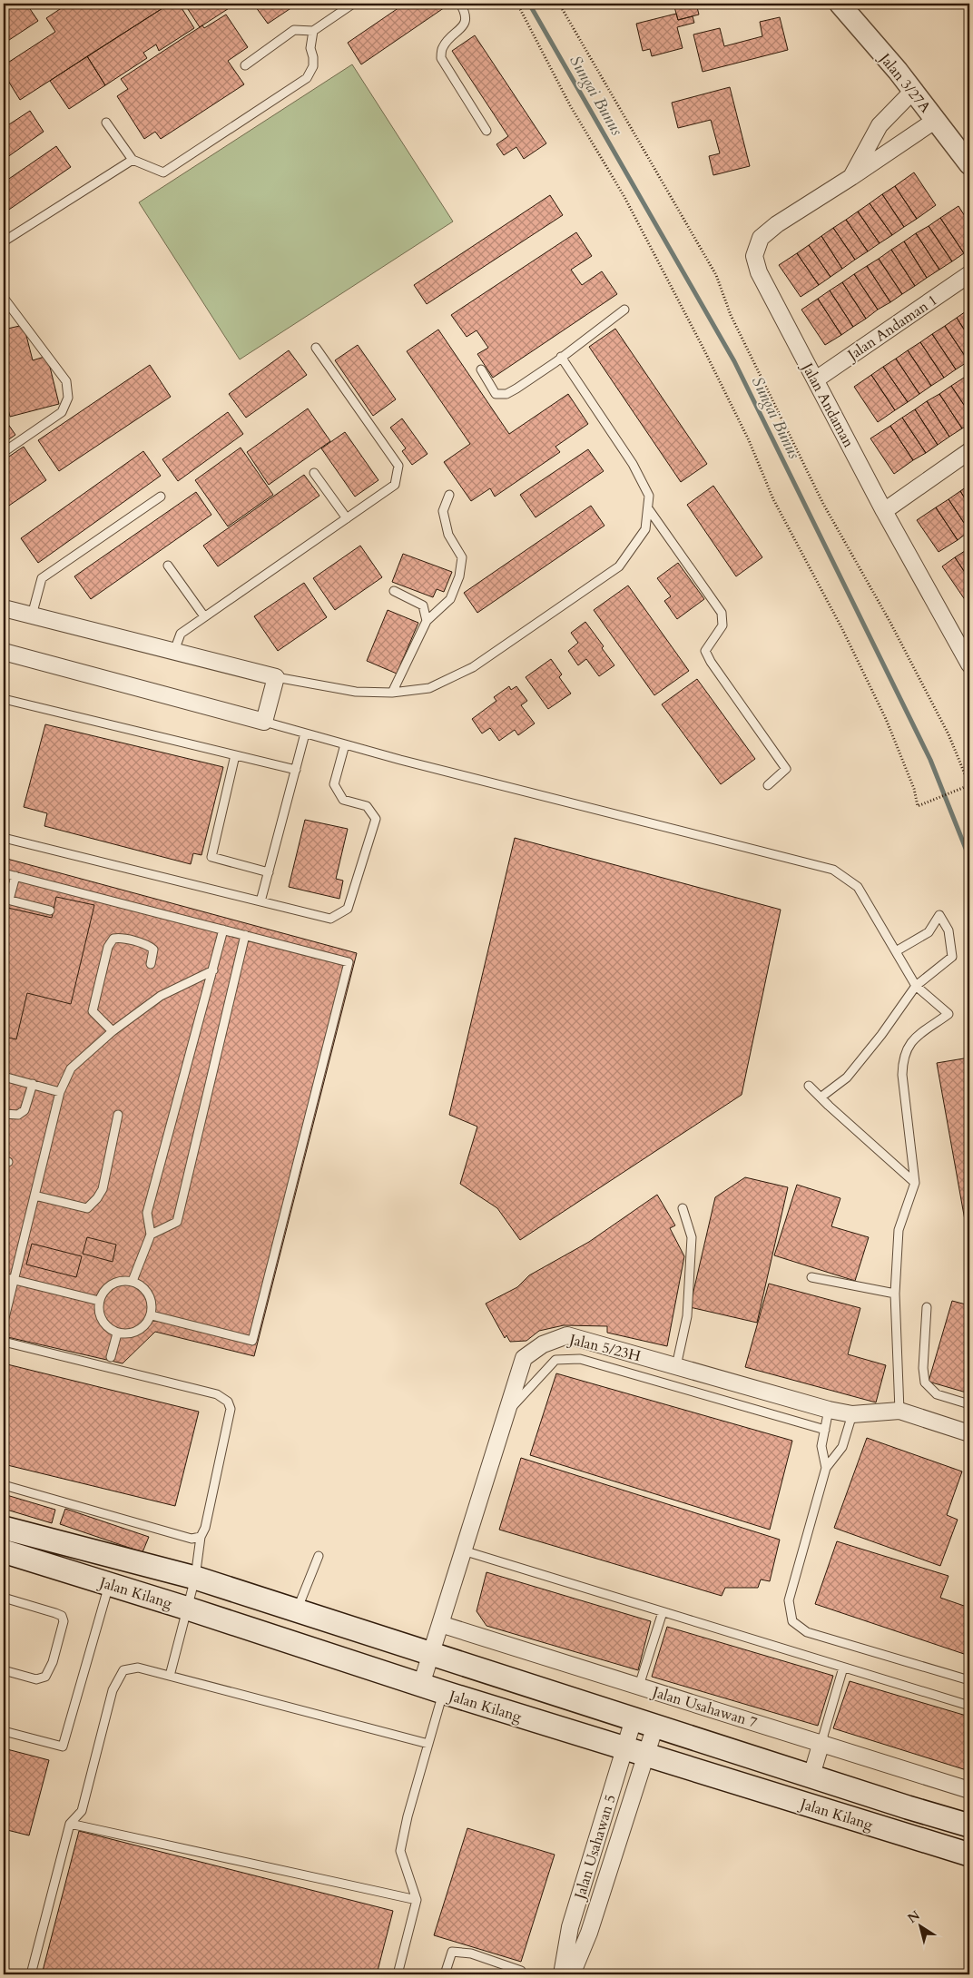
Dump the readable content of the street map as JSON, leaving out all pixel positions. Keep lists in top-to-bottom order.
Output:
{
  "streets": {
    "main road": ["Jalan Kilang"],
    "street": [
      "Jalan 3/27A",
      "Jalan Andaman 1",
      "Jalan Andaman",
      "Jalan 5/23H",
      "Jalan Usahawan 7",
      "Jalan Usahawan 5"
    ]
  },
  "crossings": [
    ["Jalan 3/27A", "Jalan Andaman"],
    ["Jalan Andaman 1", "Jalan Andaman"],
    ["Jalan 5/23H", "Jalan Kilang"],
    ["Jalan 5/23H", "Jalan Usahawan 7"],
    ["Jalan Kilang", "Jalan Usahawan 5"]
  ],
  "water": ["Sungai Bunus"],
  "north": "top left"
}
